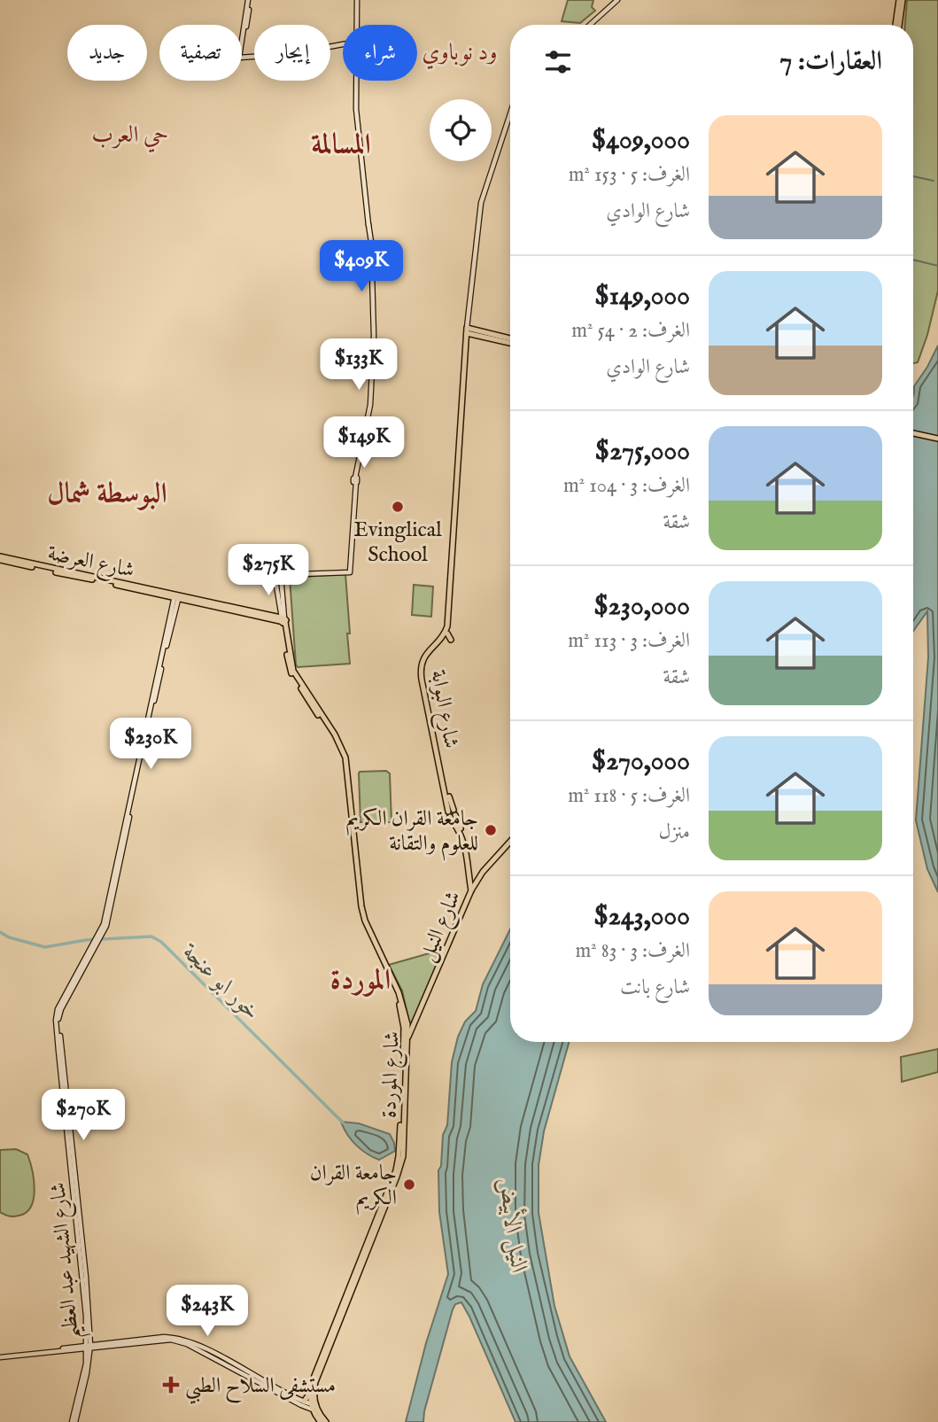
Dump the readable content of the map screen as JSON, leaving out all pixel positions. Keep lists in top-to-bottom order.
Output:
{
  "streets": {
    "main road": [
      "شارع العرضة",
      "شارع البوابة",
      "شارع النيل",
      "شارع الموردة",
      "شارع الشهيد عبد العظيم"
    ]
  },
  "crossings": [
    ["شارع العرضة", "شارع الموردة"],
    ["شارع العرضة", "شارع الشهيد عبد العظيم"],
    ["شارع البوابة", "شارع النيل"],
    ["شارع النيل", "شارع الموردة"]
  ],
  "districts": [
    "ود نوباوي",
    "حي العرب",
    "المسالمة",
    "البوسطة شمال",
    "الموردة"
  ],
  "water": ["خور ابو عنجة", "النيل الأبيض"],
  "places": {
    "other": ["Evinglical School", "جامعة القران الكريم للعلوم والتقانة", "جامعة القران الكريم"],
    "health": ["مستشفى السلاح الطبي"]
  },
  "page": {
    "chip": [
      "شراء",
      "إيجار",
      "تصفية",
      "جديد"
    ],
    "heading": "العقارات: 7",
    "list": [
      {
        "name": "$409,000",
        "note": "الغرف: 5 · 153 m² · شارع الوادي"
      },
      {
        "name": "$149,000",
        "note": "الغرف: 2 · 54 m² · شارع الوادي"
      },
      {
        "name": "$275,000",
        "note": "الغرف: 3 · 104 m² · شقة"
      },
      {
        "name": "$230,000",
        "note": "الغرف: 3 · 113 m² · شقة"
      },
      {
        "name": "$270,000",
        "note": "الغرف: 5 · 118 m² · منزل"
      },
      {
        "name": "$243,000",
        "note": "الغرف: 3 · 83 m² · شارع بانت"
      }
    ],
    "price": [
      "$409K",
      "$133K",
      "$149K",
      "$275K",
      "$230K",
      "$270K",
      "$243K"
    ]
  }
}
